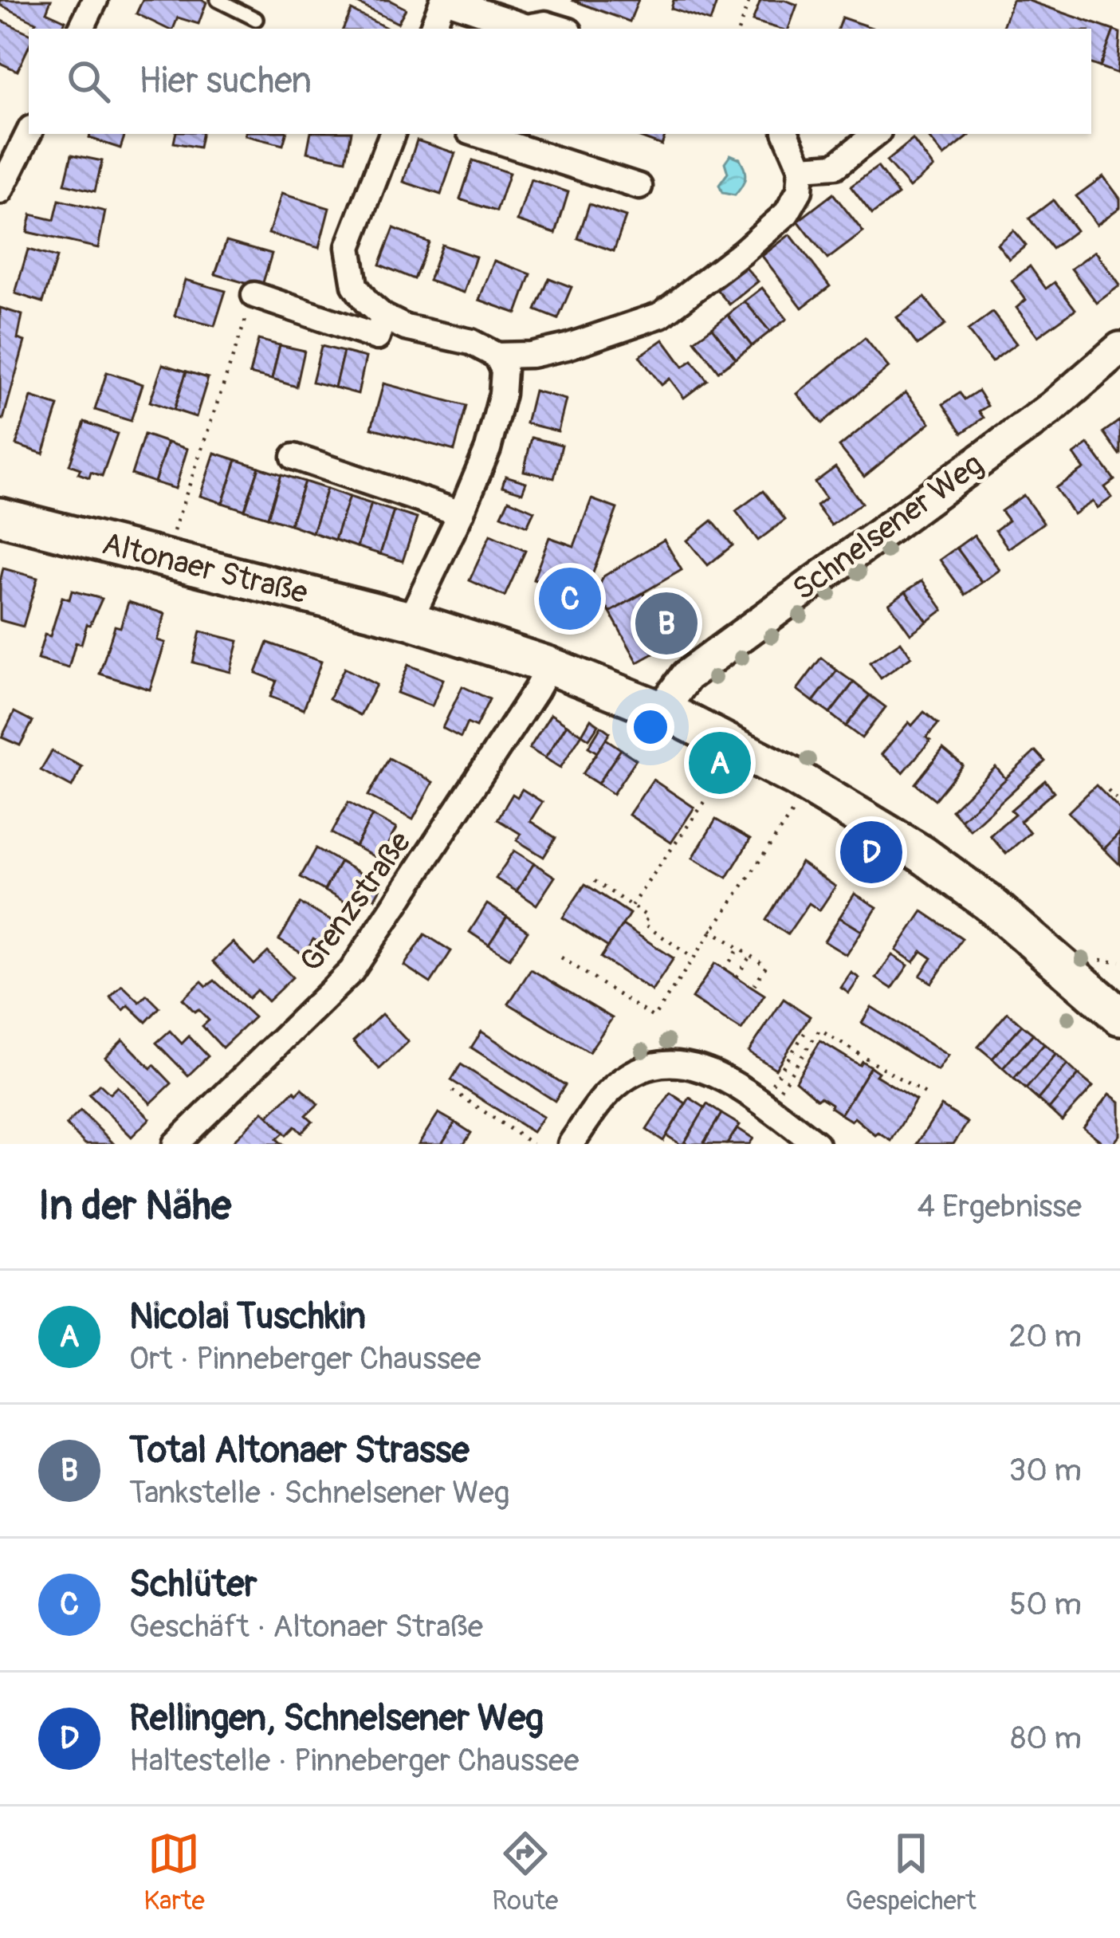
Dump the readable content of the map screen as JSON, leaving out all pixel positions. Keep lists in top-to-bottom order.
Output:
{
  "streets": {
    "main road": ["Altonaer Straße"],
    "street": ["Schnelsener Weg", "Grenzstraße"]
  },
  "crossings": [
    ["Schnelsener Weg", "Altonaer Straße"],
    ["Altonaer Straße", "Grenzstraße"]
  ],
  "page": {
    "search": "Hier suchen",
    "pins": [
      "C",
      "B",
      "A",
      "D"
    ],
    "heading": ["In der Nähe", "4 Ergebnisse"],
    "list": [
      {
        "mark": "A",
        "name": "Nicolai Tuschkin",
        "note": "Ort · Pinneberger Chaussee",
        "value": "20 m"
      },
      {
        "mark": "B",
        "name": "Total Altonaer Strasse",
        "note": "Tankstelle · Schnelsener Weg",
        "value": "30 m"
      },
      {
        "mark": "C",
        "name": "Schlüter",
        "note": "Geschäft · Altonaer Straße",
        "value": "50 m"
      },
      {
        "mark": "D",
        "name": "Rellingen, Schnelsener Weg",
        "note": "Haltestelle · Pinneberger Chaussee",
        "value": "80 m"
      }
    ],
    "nav": ["Karte", "Route", "Gespeichert"]
  }
}
